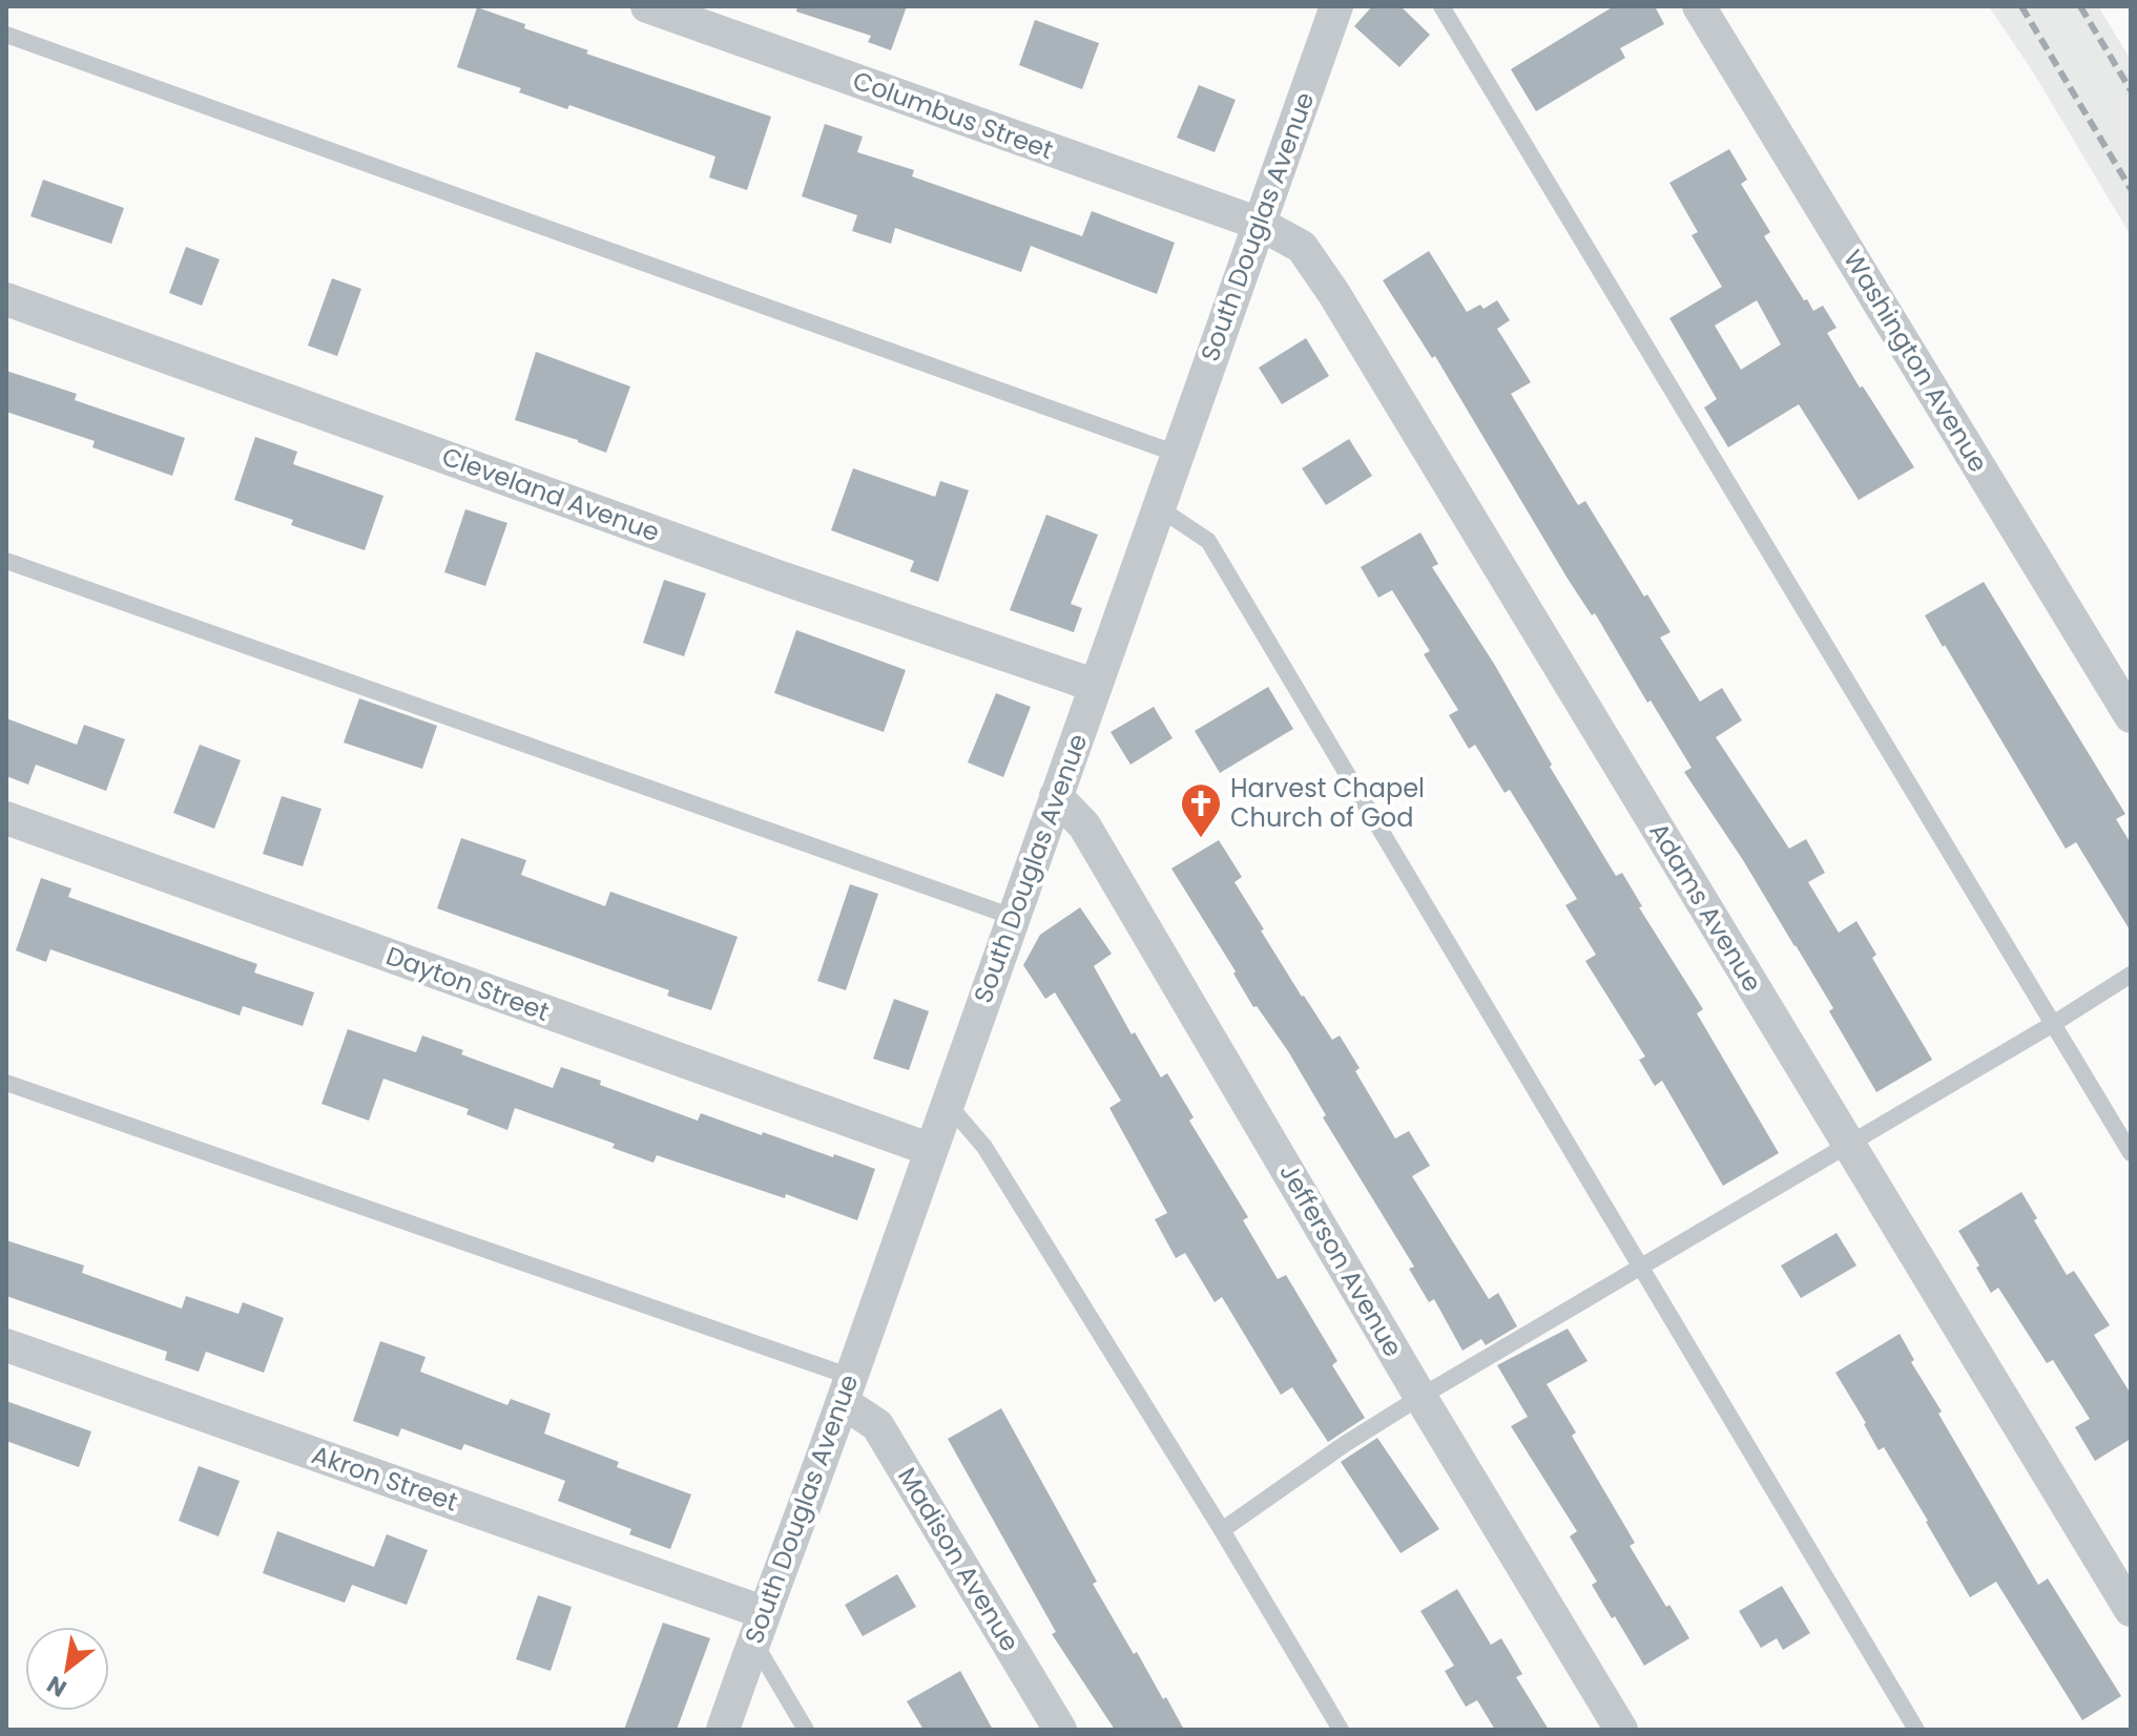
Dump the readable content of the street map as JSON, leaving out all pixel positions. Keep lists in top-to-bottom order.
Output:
{
  "streets": {
    "street": [
      "Columbus Street",
      "South Douglas Avenue",
      "Washington Avenue",
      "Cleveland Avenue",
      "Adams Avenue",
      "Dayton Street",
      "Jefferson Avenue",
      "Akron Street",
      "Madison Avenue"
    ]
  },
  "crossings": [
    ["Columbus Street", "South Douglas Avenue"],
    ["Columbus Street", "Adams Avenue"],
    ["South Douglas Avenue", "Cleveland Avenue"],
    ["South Douglas Avenue", "Adams Avenue"],
    ["South Douglas Avenue", "Dayton Street"],
    ["South Douglas Avenue", "Jefferson Avenue"],
    ["South Douglas Avenue", "Akron Street"],
    ["South Douglas Avenue", "Madison Avenue"]
  ],
  "places": {
    "church": ["Harvest Chapel Church of God"]
  },
  "north": "bottom left"
}
